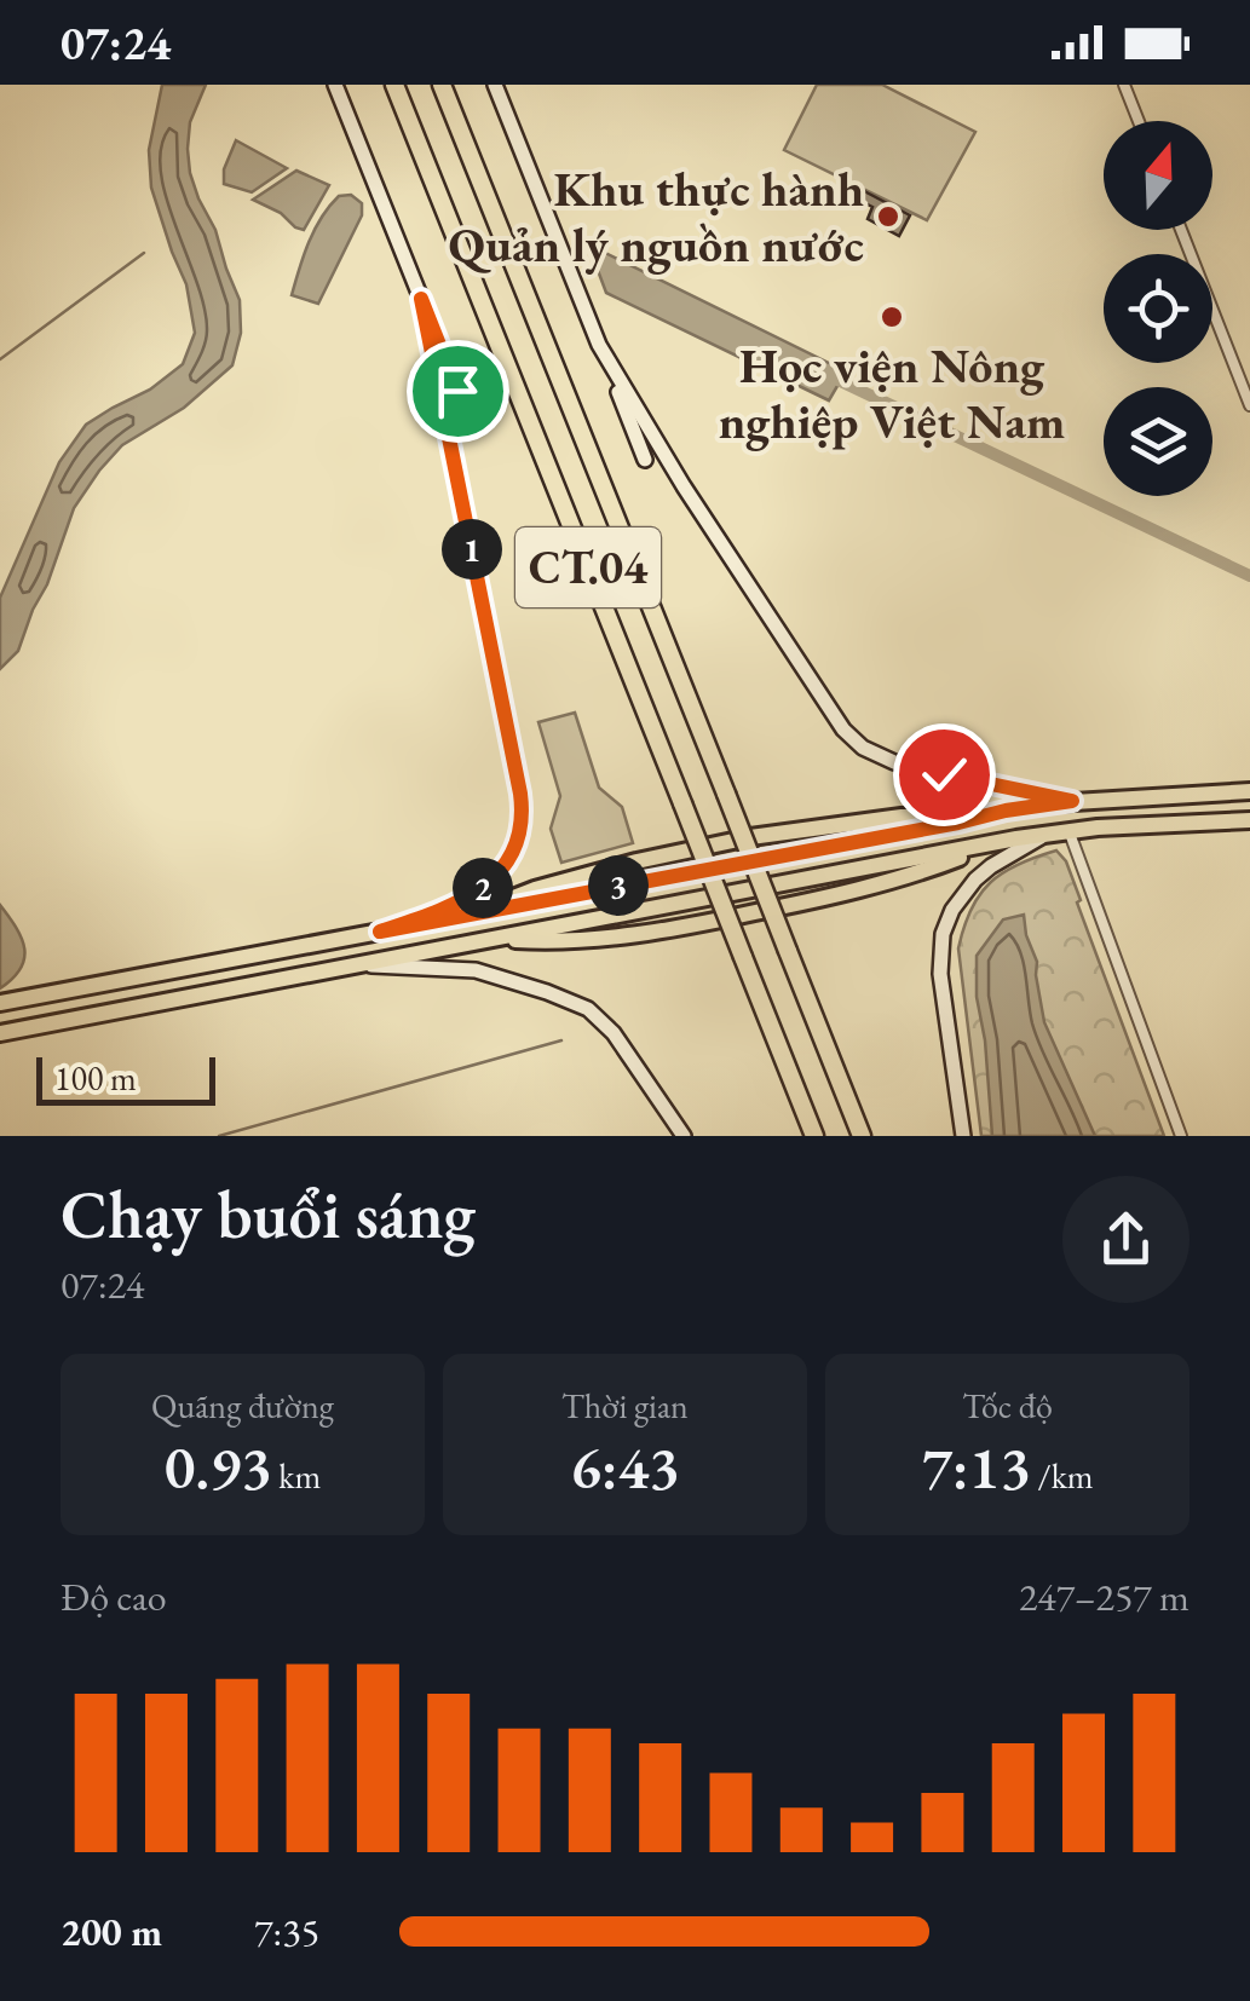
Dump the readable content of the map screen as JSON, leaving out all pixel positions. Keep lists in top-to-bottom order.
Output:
{
  "streets": {
    "highway": ["CT.04"]
  },
  "places": ["Khu thực hành Quản lý nguồn nước", "Học viện Nông nghiệp Việt Nam"],
  "scale_bar": "100 m",
  "north": "top",
  "page": {
    "status": "07:24",
    "pins": ["1", "3", "2"],
    "scale": "100 m",
    "heading": ["Chạy buổi sáng", "07:24"],
    "stats": [
      ["Quãng đường", "0.93 km"],
      ["Thời gian", "6:43"],
      ["Tốc độ", "7:13 /km"]
    ],
    "chart": ["Độ cao", "247–257 m"],
    "list": [
      {
        "name": "200 m",
        "note": "7:35"
      }
    ]
  }
}
